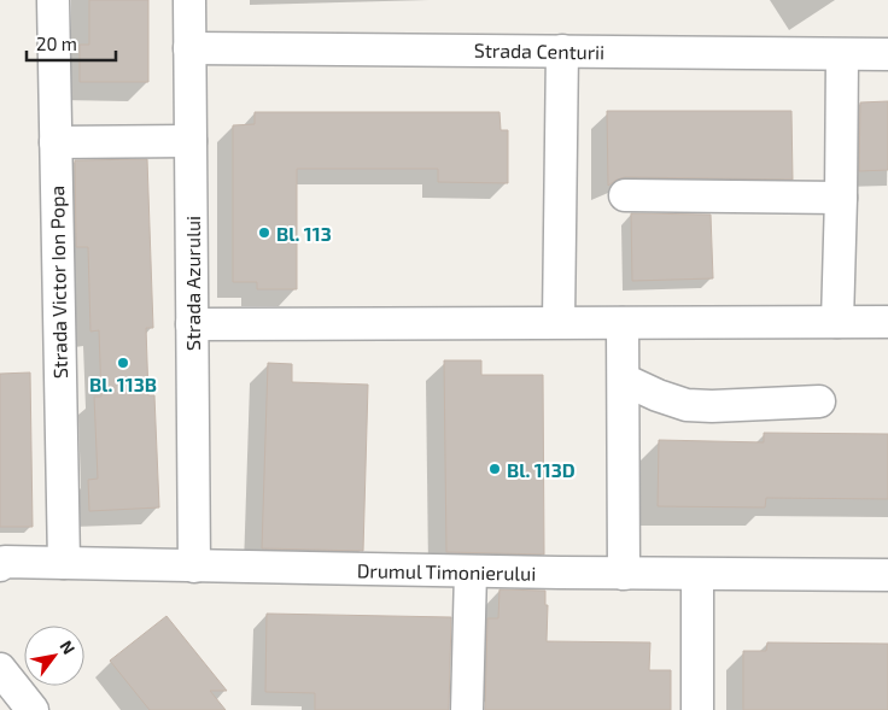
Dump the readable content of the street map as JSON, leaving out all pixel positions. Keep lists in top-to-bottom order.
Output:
{
  "streets": {
    "street": [
      "Strada Centurii",
      "Strada Victor Ion Popa",
      "Strada Azurului",
      "Drumul Timonierului"
    ]
  },
  "crossings": [
    ["Strada Centurii", "Strada Azurului"],
    ["Strada Victor Ion Popa", "Drumul Timonierului"],
    ["Strada Azurului", "Drumul Timonierului"]
  ],
  "places": ["Bl. 113", "Bl. 113B", "Bl. 113D"],
  "scale_bar": "20 m",
  "north": "top right"
}
